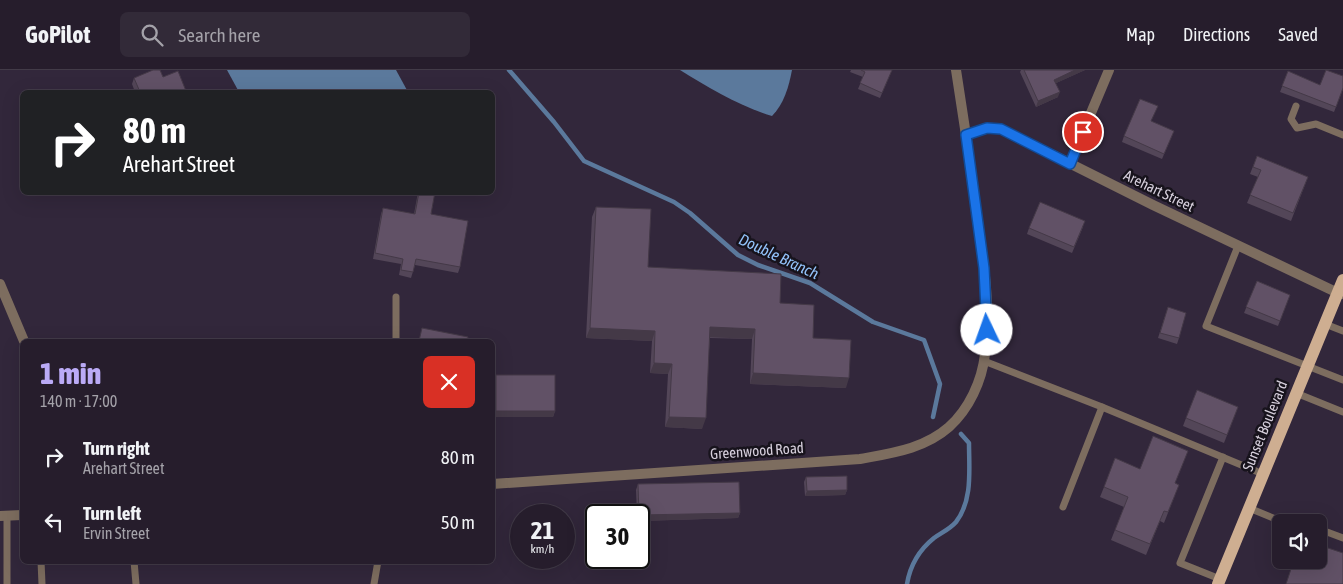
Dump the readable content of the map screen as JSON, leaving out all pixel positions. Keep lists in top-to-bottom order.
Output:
{
  "streets": {
    "main road": ["Sunset Boulevard"],
    "street": ["Arehart Street", "Greenwood Road"]
  },
  "crossings": [
    ["Arehart Street", "Sunset Boulevard"],
    ["Arehart Street", "Greenwood Road"]
  ],
  "water": ["Double Branch"],
  "page": {
    "header": "GoPilot",
    "search": "Search here",
    "nav": ["Map", "Directions", "Saved"],
    "turn": ["80 m", "Arehart Street"],
    "heading": ["1 min", "140 m · 17:00"],
    "list": [
      {
        "name": "Turn right",
        "note": "Arehart Street",
        "value": "80 m"
      },
      {
        "name": "Turn left",
        "note": "Ervin Street",
        "value": "50 m"
      }
    ],
    "speed": "21 km/h",
    "limit": "30"
  }
}
